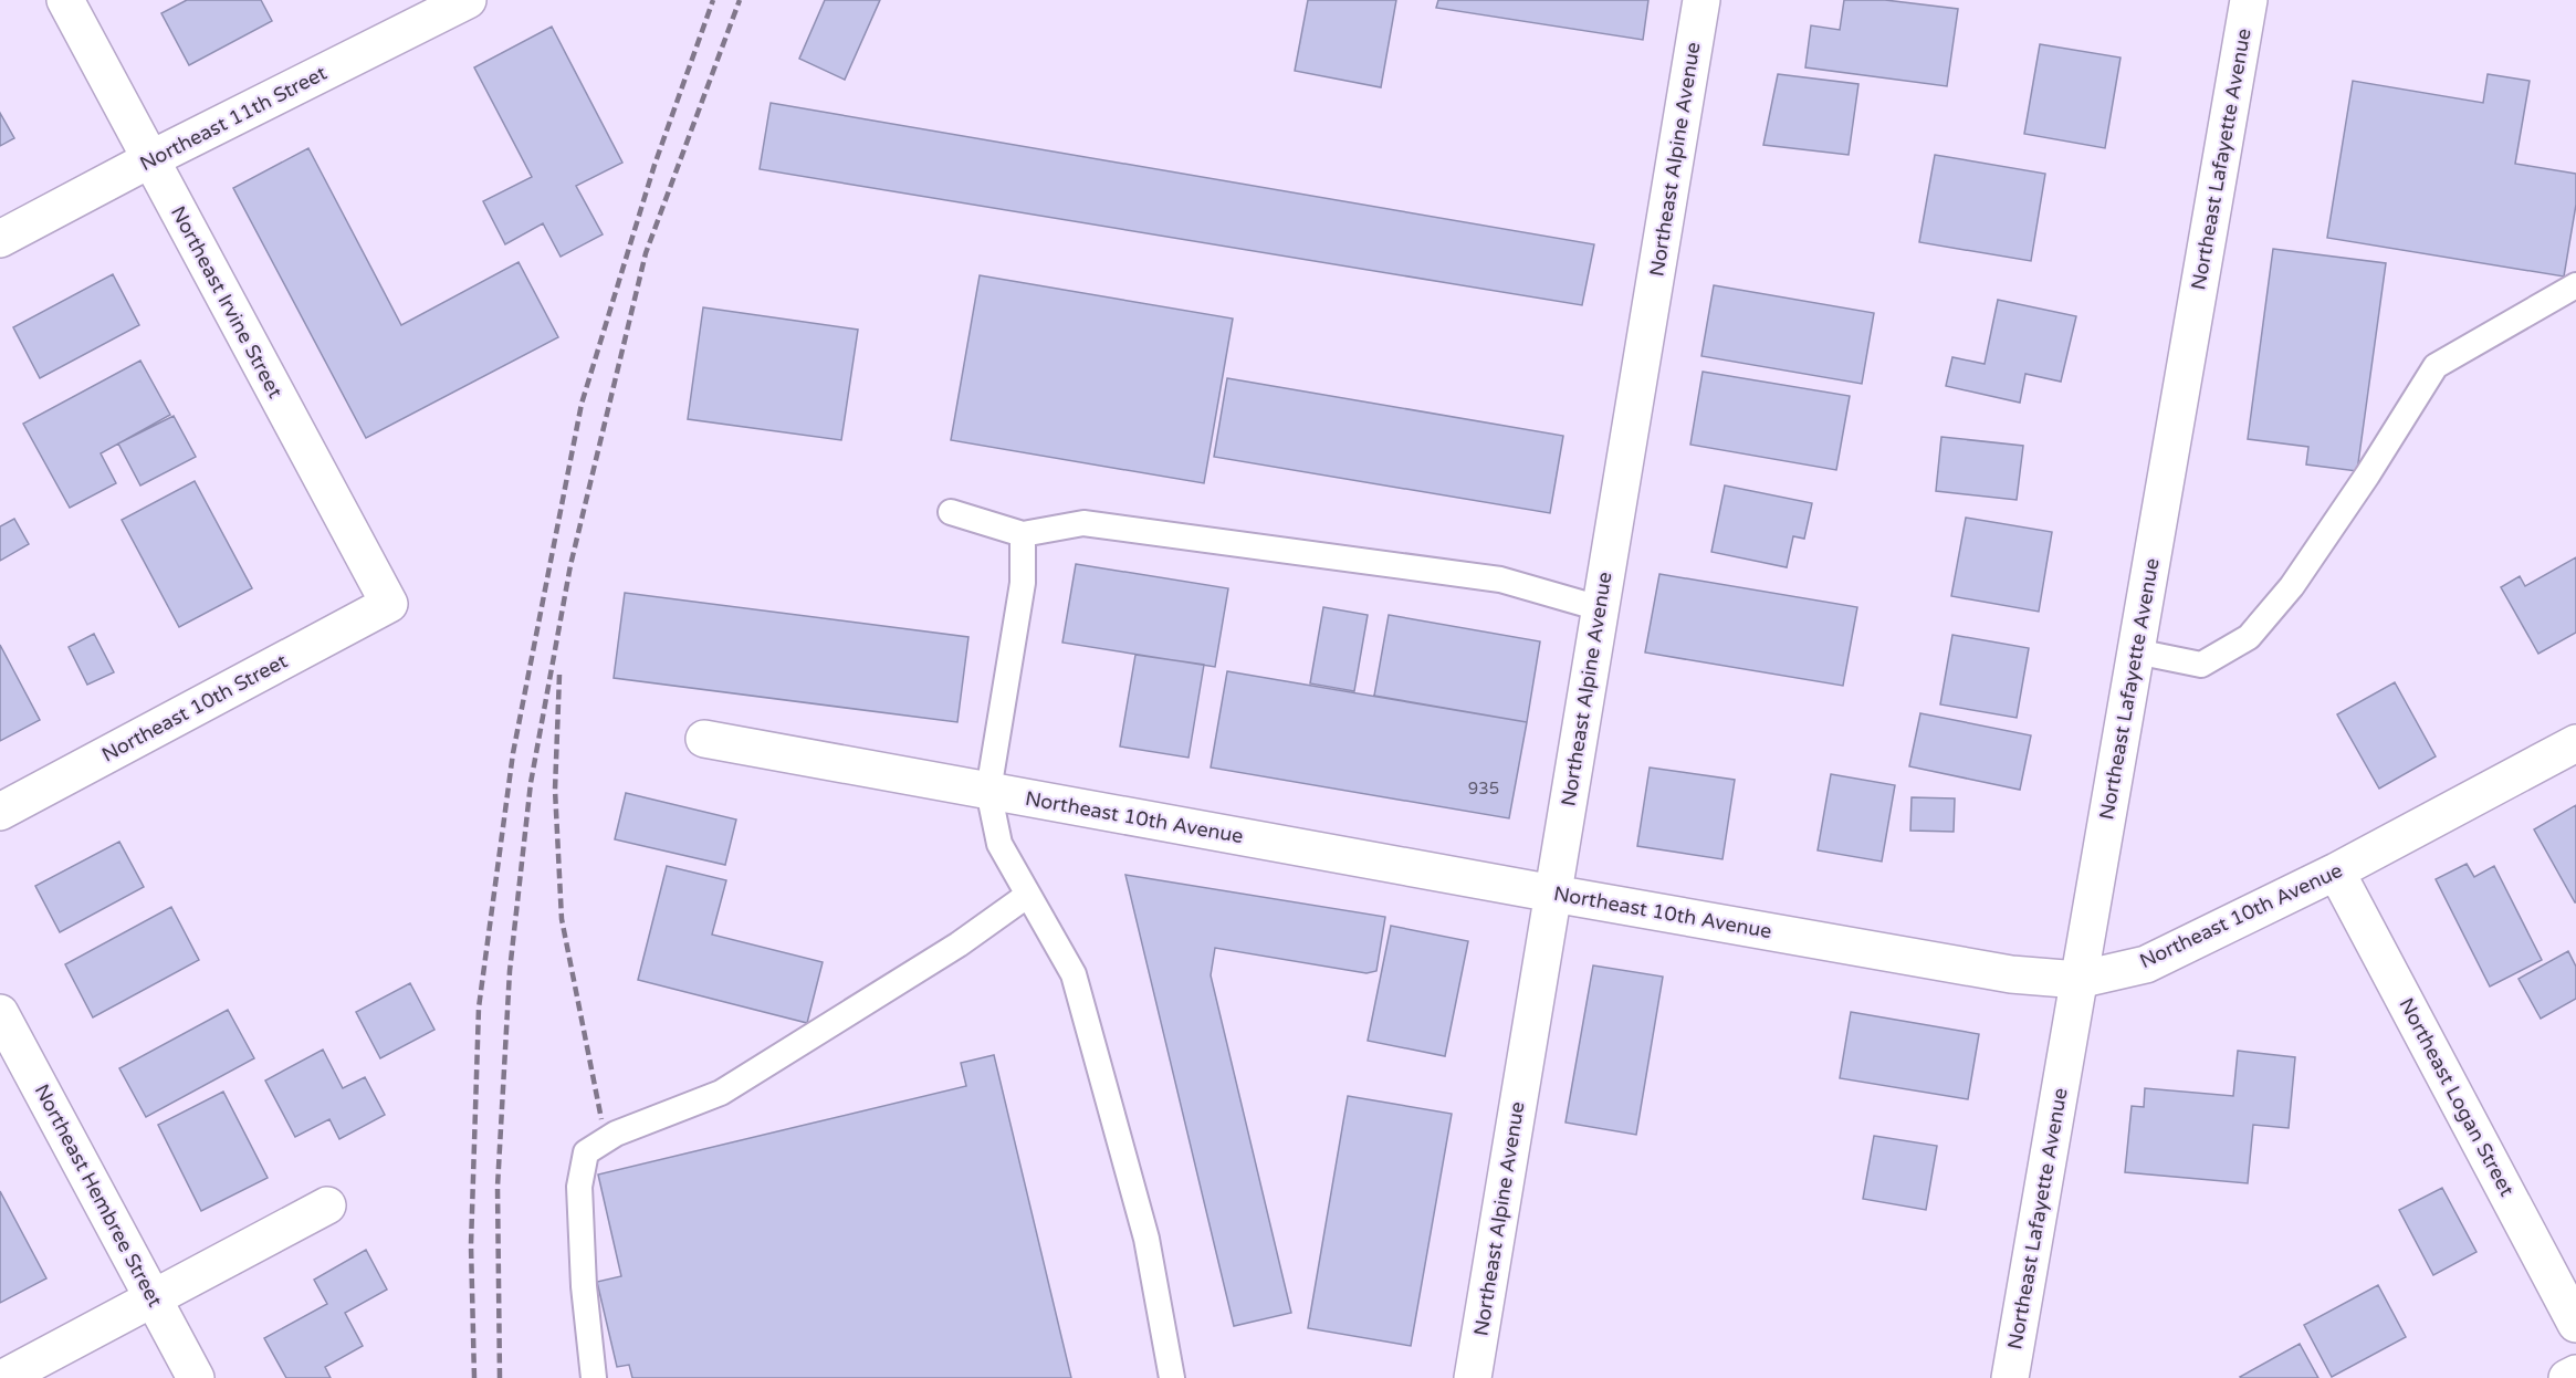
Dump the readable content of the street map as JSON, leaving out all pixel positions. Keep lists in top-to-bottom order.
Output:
{
  "streets": {
    "street": [
      "Northeast 11th Street",
      "Northeast Alpine Avenue",
      "Northeast Lafayette Avenue",
      "Northeast Irvine Street",
      "Northeast 10th Street",
      "Northeast 10th Avenue",
      "Northeast Logan Street",
      "Northeast Hembree Street"
    ]
  },
  "crossings": [
    ["Northeast 11th Street", "Northeast Irvine Street"],
    ["Northeast Alpine Avenue", "Northeast 10th Avenue"],
    ["Northeast Lafayette Avenue", "Northeast 10th Avenue"],
    ["Northeast Irvine Street", "Northeast 10th Street"],
    ["Northeast 10th Avenue", "Northeast Logan Street"]
  ],
  "house_numbers": ["935"]
}
